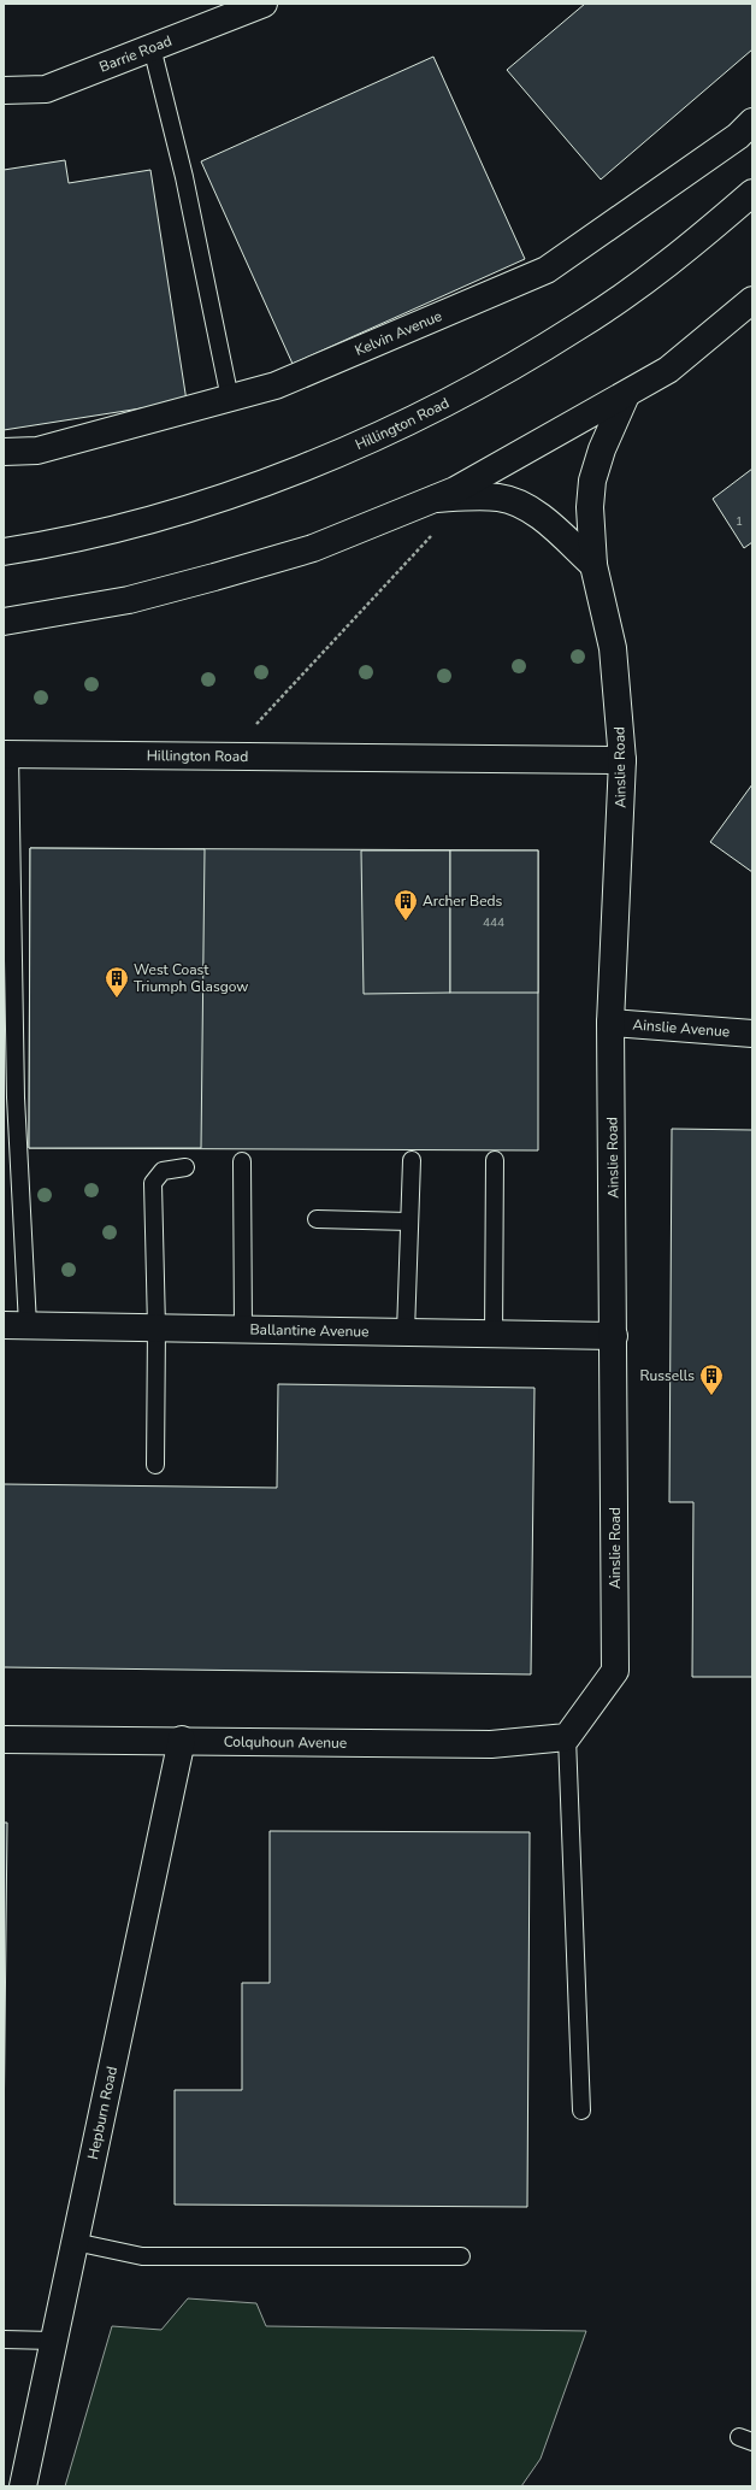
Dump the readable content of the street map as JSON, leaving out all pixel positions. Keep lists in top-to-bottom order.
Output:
{
  "streets": {
    "street": [
      "Barrie Road",
      "Kelvin Avenue",
      "Hillington Road",
      "Ainslie Road",
      "Ainslie Avenue",
      "Ballantine Avenue",
      "Colquhoun Avenue",
      "Hepburn Road"
    ]
  },
  "crossings": [
    ["Hillington Road", "Ainslie Road"],
    ["Ainslie Road", "Ainslie Avenue"],
    ["Ainslie Road", "Ballantine Avenue"],
    ["Ainslie Road", "Colquhoun Avenue"],
    ["Colquhoun Avenue", "Hepburn Road"]
  ],
  "places": {
    "building": ["Archer Beds", "West Coast Triumph Glasgow", "Russells"]
  },
  "house_numbers": ["1", "444"]
}
